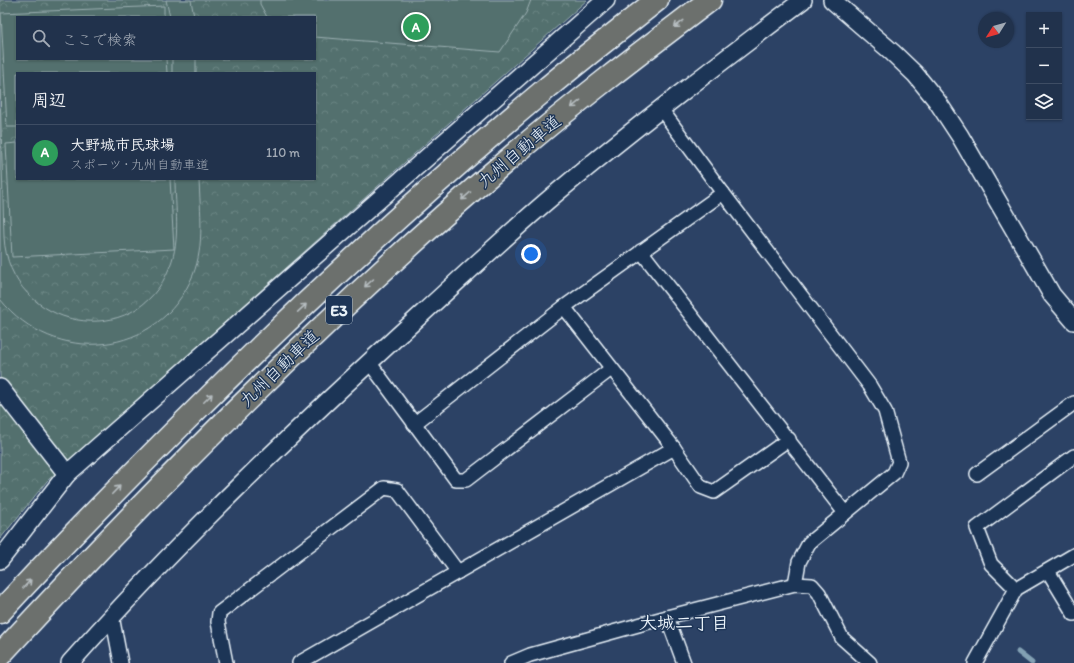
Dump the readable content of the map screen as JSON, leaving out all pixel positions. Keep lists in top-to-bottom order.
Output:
{
  "streets": {
    "highway": ["九州自動車道", "E3"]
  },
  "districts": ["大城二丁目"],
  "north": "bottom left",
  "page": {
    "map_buttons": ["+", "−"],
    "pins": "A",
    "search": "ここで検索",
    "heading": "周辺",
    "list": [
      {
        "mark": "A",
        "name": "大野城市民球場",
        "note": "スポーツ · 九州自動車道",
        "value": "110 m"
      }
    ]
  }
}
